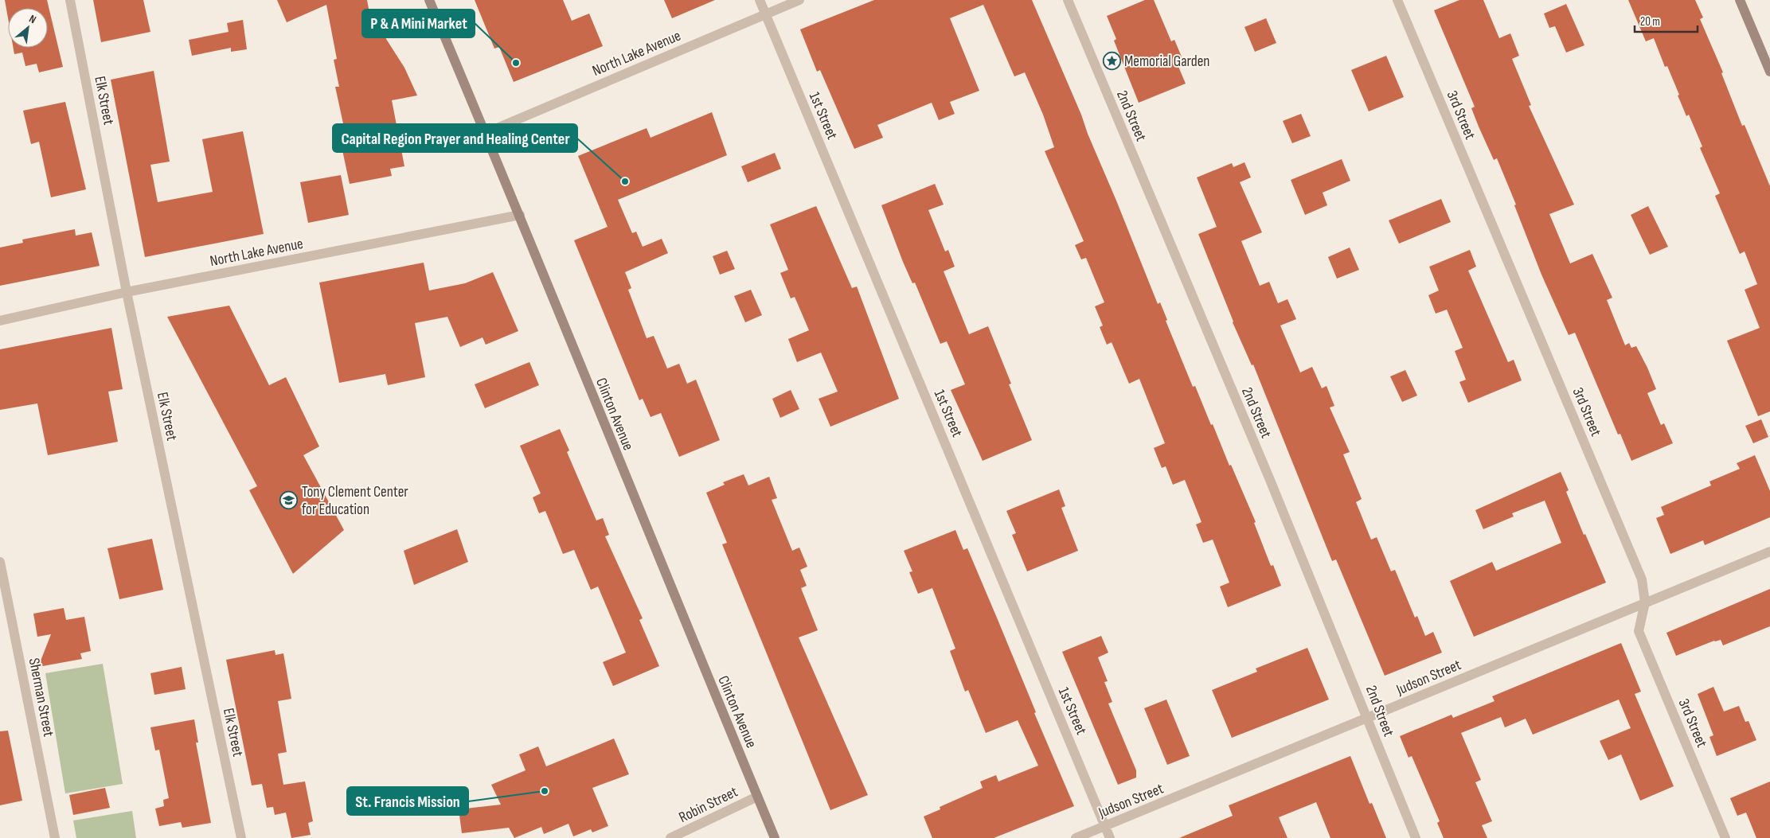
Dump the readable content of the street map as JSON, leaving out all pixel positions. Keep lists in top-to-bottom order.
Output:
{
  "streets": {
    "street": [
      "North Lake Avenue",
      "Elk Street",
      "3rd Street",
      "1st Street",
      "2nd Street",
      "Clinton Avenue",
      "Judson Street",
      "Sherman Street",
      "Robin Street"
    ]
  },
  "crossings": [
    ["North Lake Avenue", "Elk Street"],
    ["North Lake Avenue", "1st Street"],
    ["North Lake Avenue", "Clinton Avenue"],
    ["3rd Street", "Judson Street"],
    ["1st Street", "Judson Street"],
    ["2nd Street", "Judson Street"],
    ["Clinton Avenue", "Robin Street"]
  ],
  "places": {
    "place": ["Memorial Garden"],
    "other": ["P & A Mini Market", "Capital Region Prayer and Healing Center", "St. Francis Mission"],
    "school or university": ["Tony Clement Center for Education"]
  },
  "scale_bar": "20 m",
  "north": "top right"
}
